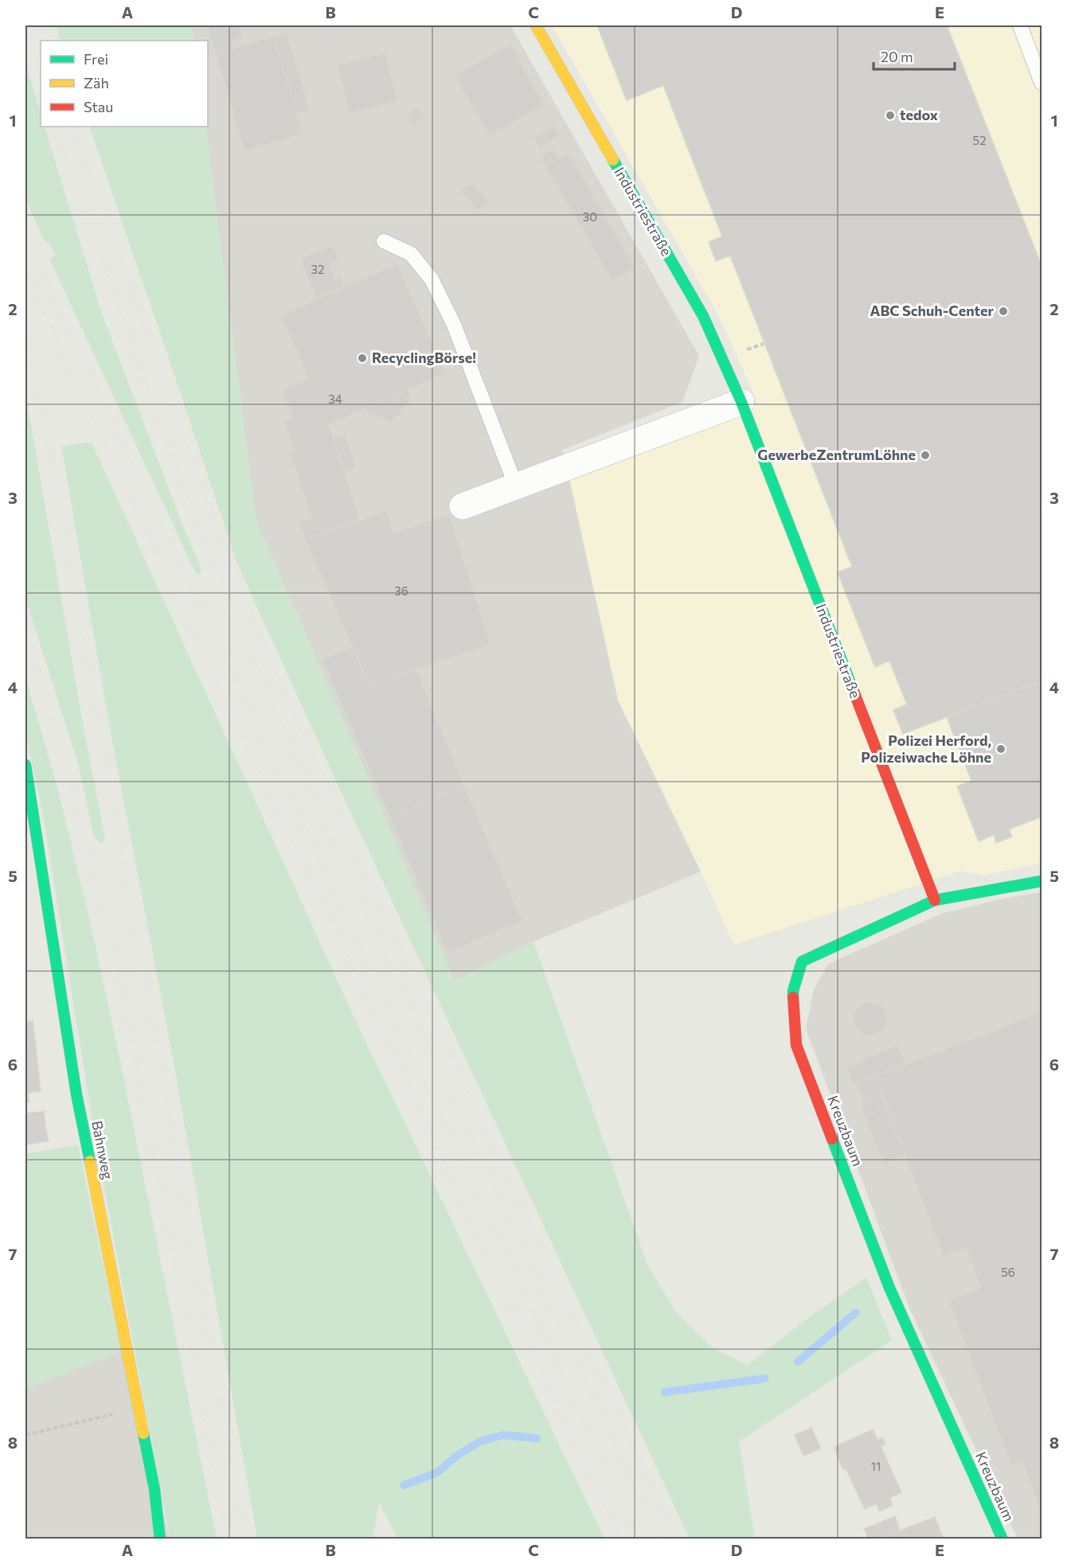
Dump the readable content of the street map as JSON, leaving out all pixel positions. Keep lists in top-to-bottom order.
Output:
{
  "streets": {
    "street": ["Industriestraße", "Kreuzbaum", "Bahnweg"]
  },
  "crossings": [
    ["Industriestraße", "Kreuzbaum"]
  ],
  "places": [
    "tedox",
    "ABC Schuh-Center",
    "RecyclingBörse!",
    "GewerbeZentrumLöhne",
    "Polizei Herford, Polizeiwache Löhne"
  ],
  "house_numbers": [
    "52",
    "30",
    "32",
    "34",
    "36",
    "56",
    "11"
  ],
  "legend": ["Frei", "Zäh", "Stau"],
  "scale_bar": "20 m",
  "grid": {
    "columns": [
      "A",
      "B",
      "C",
      "D",
      "E"
    ],
    "rows": [
      "1",
      "2",
      "3",
      "4",
      "5",
      "6",
      "7",
      "8"
    ]
  }
}
